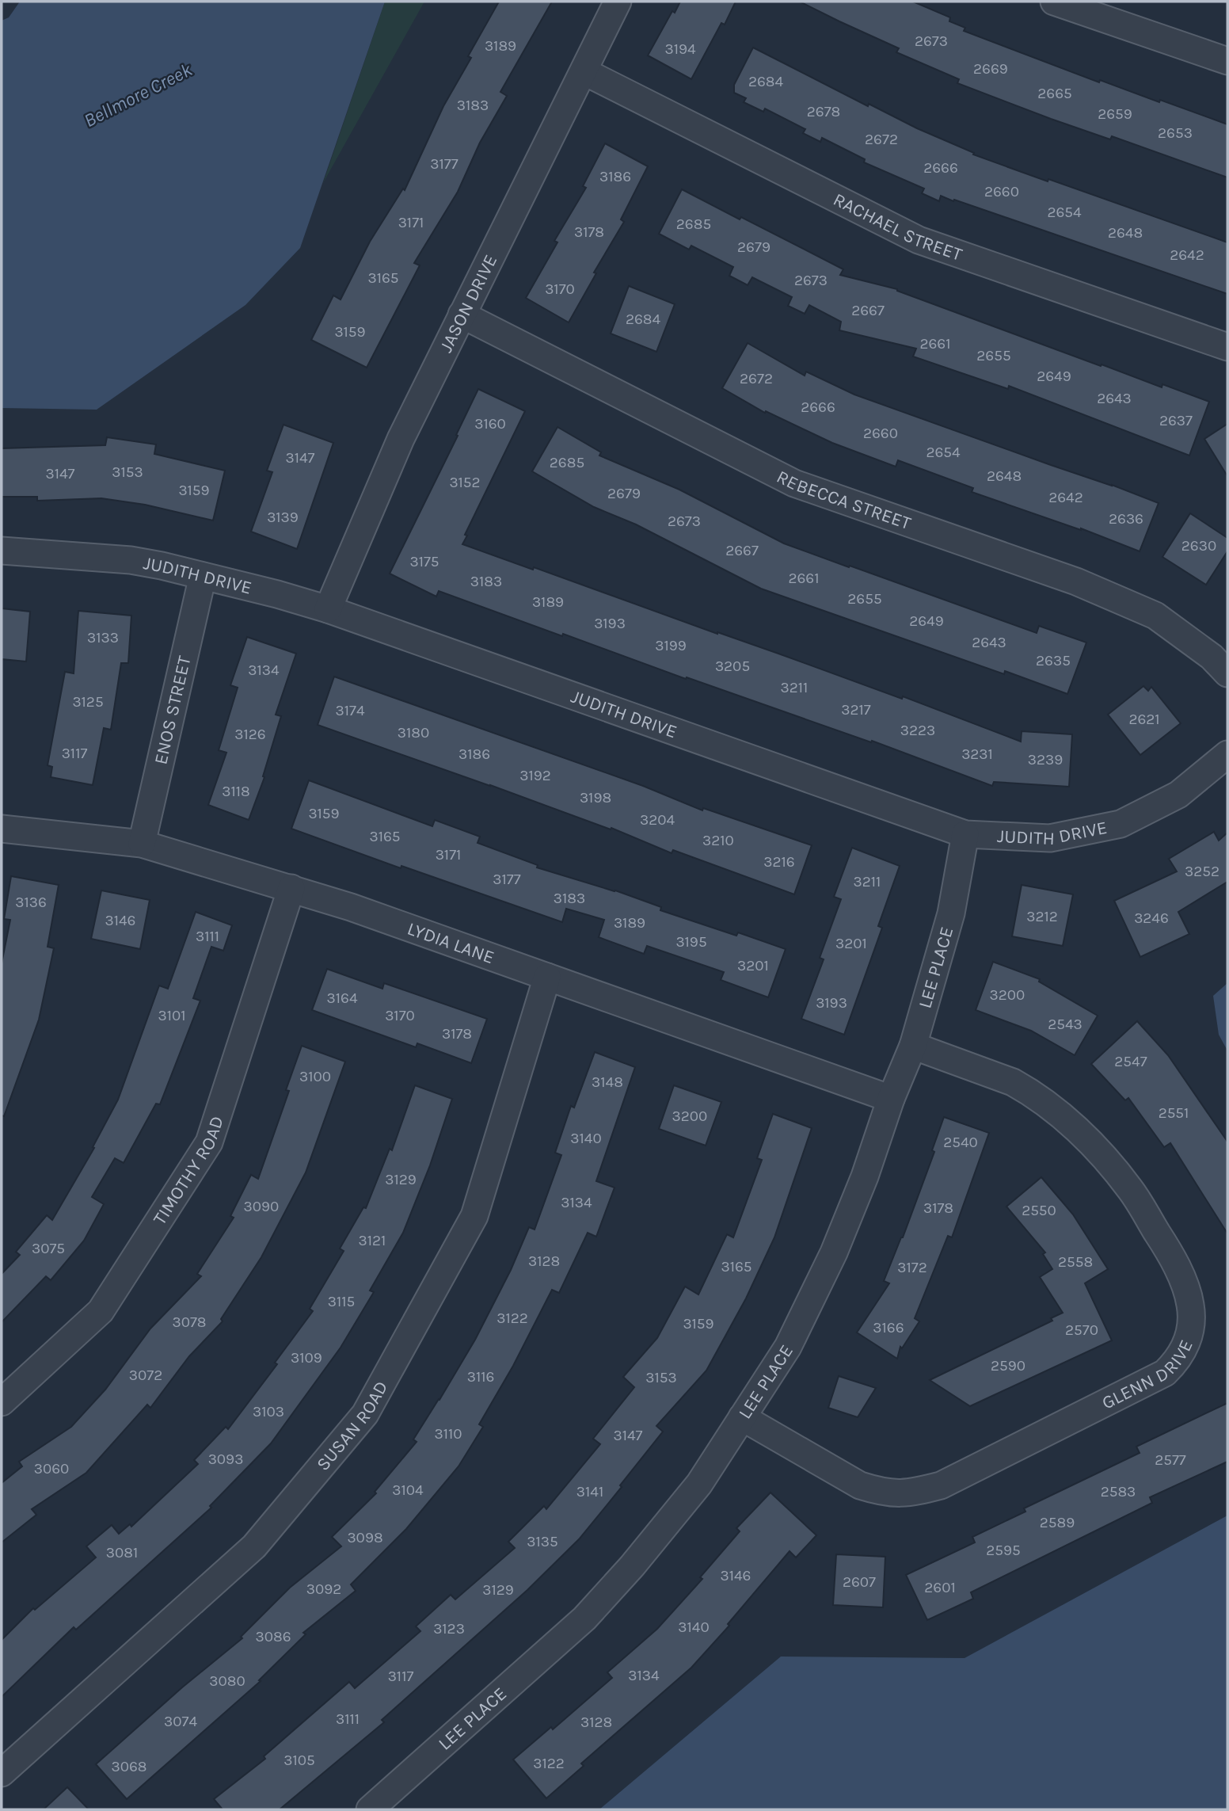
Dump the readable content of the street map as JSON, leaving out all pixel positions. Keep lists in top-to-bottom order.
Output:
{
  "streets": {
    "street": [
      "RACHAEL STREET",
      "JASON DRIVE",
      "REBECCA STREET",
      "JUDITH DRIVE",
      "ENOS STREET",
      "LYDIA LANE",
      "LEE PLACE",
      "TIMOTHY ROAD",
      "GLENN DRIVE",
      "SUSAN ROAD"
    ]
  },
  "crossings": [
    ["RACHAEL STREET", "JASON DRIVE"],
    ["JASON DRIVE", "REBECCA STREET"],
    ["JASON DRIVE", "JUDITH DRIVE"],
    ["JUDITH DRIVE", "ENOS STREET"],
    ["JUDITH DRIVE", "LEE PLACE"],
    ["ENOS STREET", "LYDIA LANE"],
    ["LYDIA LANE", "LEE PLACE"],
    ["LYDIA LANE", "TIMOTHY ROAD"],
    ["LYDIA LANE", "SUSAN ROAD"],
    ["LEE PLACE", "GLENN DRIVE"]
  ],
  "water": ["Bellmore Creek"],
  "house_numbers": [
    "2673",
    "3189",
    "3194",
    "2669",
    "2684",
    "2665",
    "3183",
    "2678",
    "2659",
    "2653",
    "2672",
    "3177",
    "2666",
    "3186",
    "2660",
    "2654",
    "3171",
    "2685",
    "3178",
    "2648",
    "2679",
    "2642",
    "3165",
    "2673",
    "3170",
    "2667",
    "2684",
    "3159",
    "2661",
    "2655",
    "2649",
    "2672",
    "2643",
    "2666",
    "2637",
    "3160",
    "2660",
    "2654",
    "3147",
    "2685",
    "3153",
    "3147",
    "2648",
    "3152",
    "3159",
    "2679",
    "2642",
    "3139",
    "2636",
    "2673",
    "2630",
    "2667",
    "3175",
    "2661",
    "3183",
    "2655",
    "3189",
    "2649",
    "3193",
    "3133",
    "2643",
    "3199",
    "2635",
    "3205",
    "3134",
    "3211",
    "3125",
    "3217",
    "3174",
    "2621",
    "3223",
    "3180",
    "3126",
    "3117",
    "3186",
    "3231",
    "3239",
    "3192",
    "3118",
    "3198",
    "3159",
    "3204",
    "3165",
    "3210",
    "3171",
    "3216",
    "3252",
    "3177",
    "3211",
    "3183",
    "3136",
    "3212",
    "3246",
    "3146",
    "3189",
    "3111",
    "3195",
    "3201",
    "3201",
    "3200",
    "3164",
    "3193",
    "3101",
    "3170",
    "2543",
    "3178",
    "2547",
    "3100",
    "3148",
    "2551",
    "3200",
    "3140",
    "2540",
    "3129",
    "3134",
    "3090",
    "3178",
    "2550",
    "3121",
    "3075",
    "3128",
    "2558",
    "3165",
    "3172",
    "3115",
    "3122",
    "3078",
    "3159",
    "3166",
    "2570",
    "3109",
    "2590",
    "3072",
    "3116",
    "3153",
    "3103",
    "3110",
    "3147",
    "3093",
    "2577",
    "3060",
    "3104",
    "3141",
    "2583",
    "2589",
    "3098",
    "3135",
    "2595",
    "3081",
    "3146",
    "2607",
    "2601",
    "3092",
    "3129",
    "3140",
    "3123",
    "3086",
    "3134",
    "3117",
    "3080",
    "3111",
    "3074",
    "3128",
    "3105",
    "3122",
    "3068"
  ]
}
